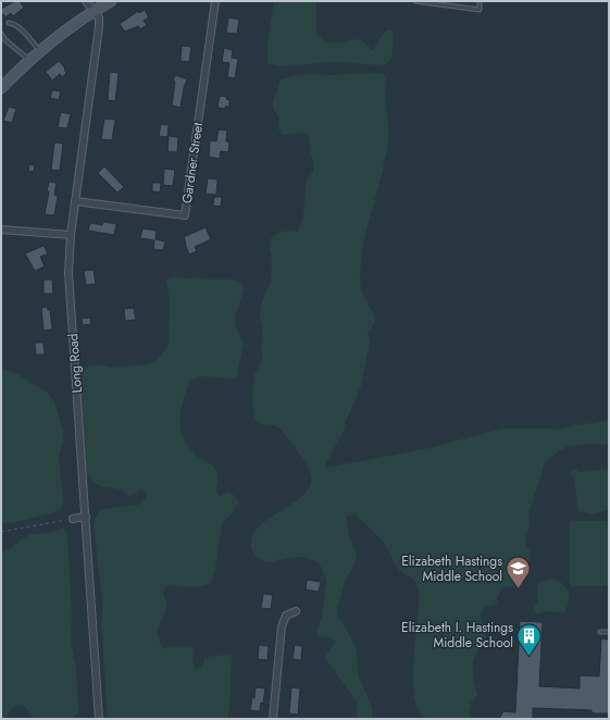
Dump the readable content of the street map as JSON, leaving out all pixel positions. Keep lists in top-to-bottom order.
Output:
{
  "streets": {
    "street": ["Gardner Street", "Long Road"]
  },
  "crossings": [
    ["Gardner Street", "Long Road"]
  ],
  "places": {
    "school or university": ["Elizabeth Hastings Middle School"],
    "building": ["Elizabeth I. Hastings Middle School"]
  }
}
